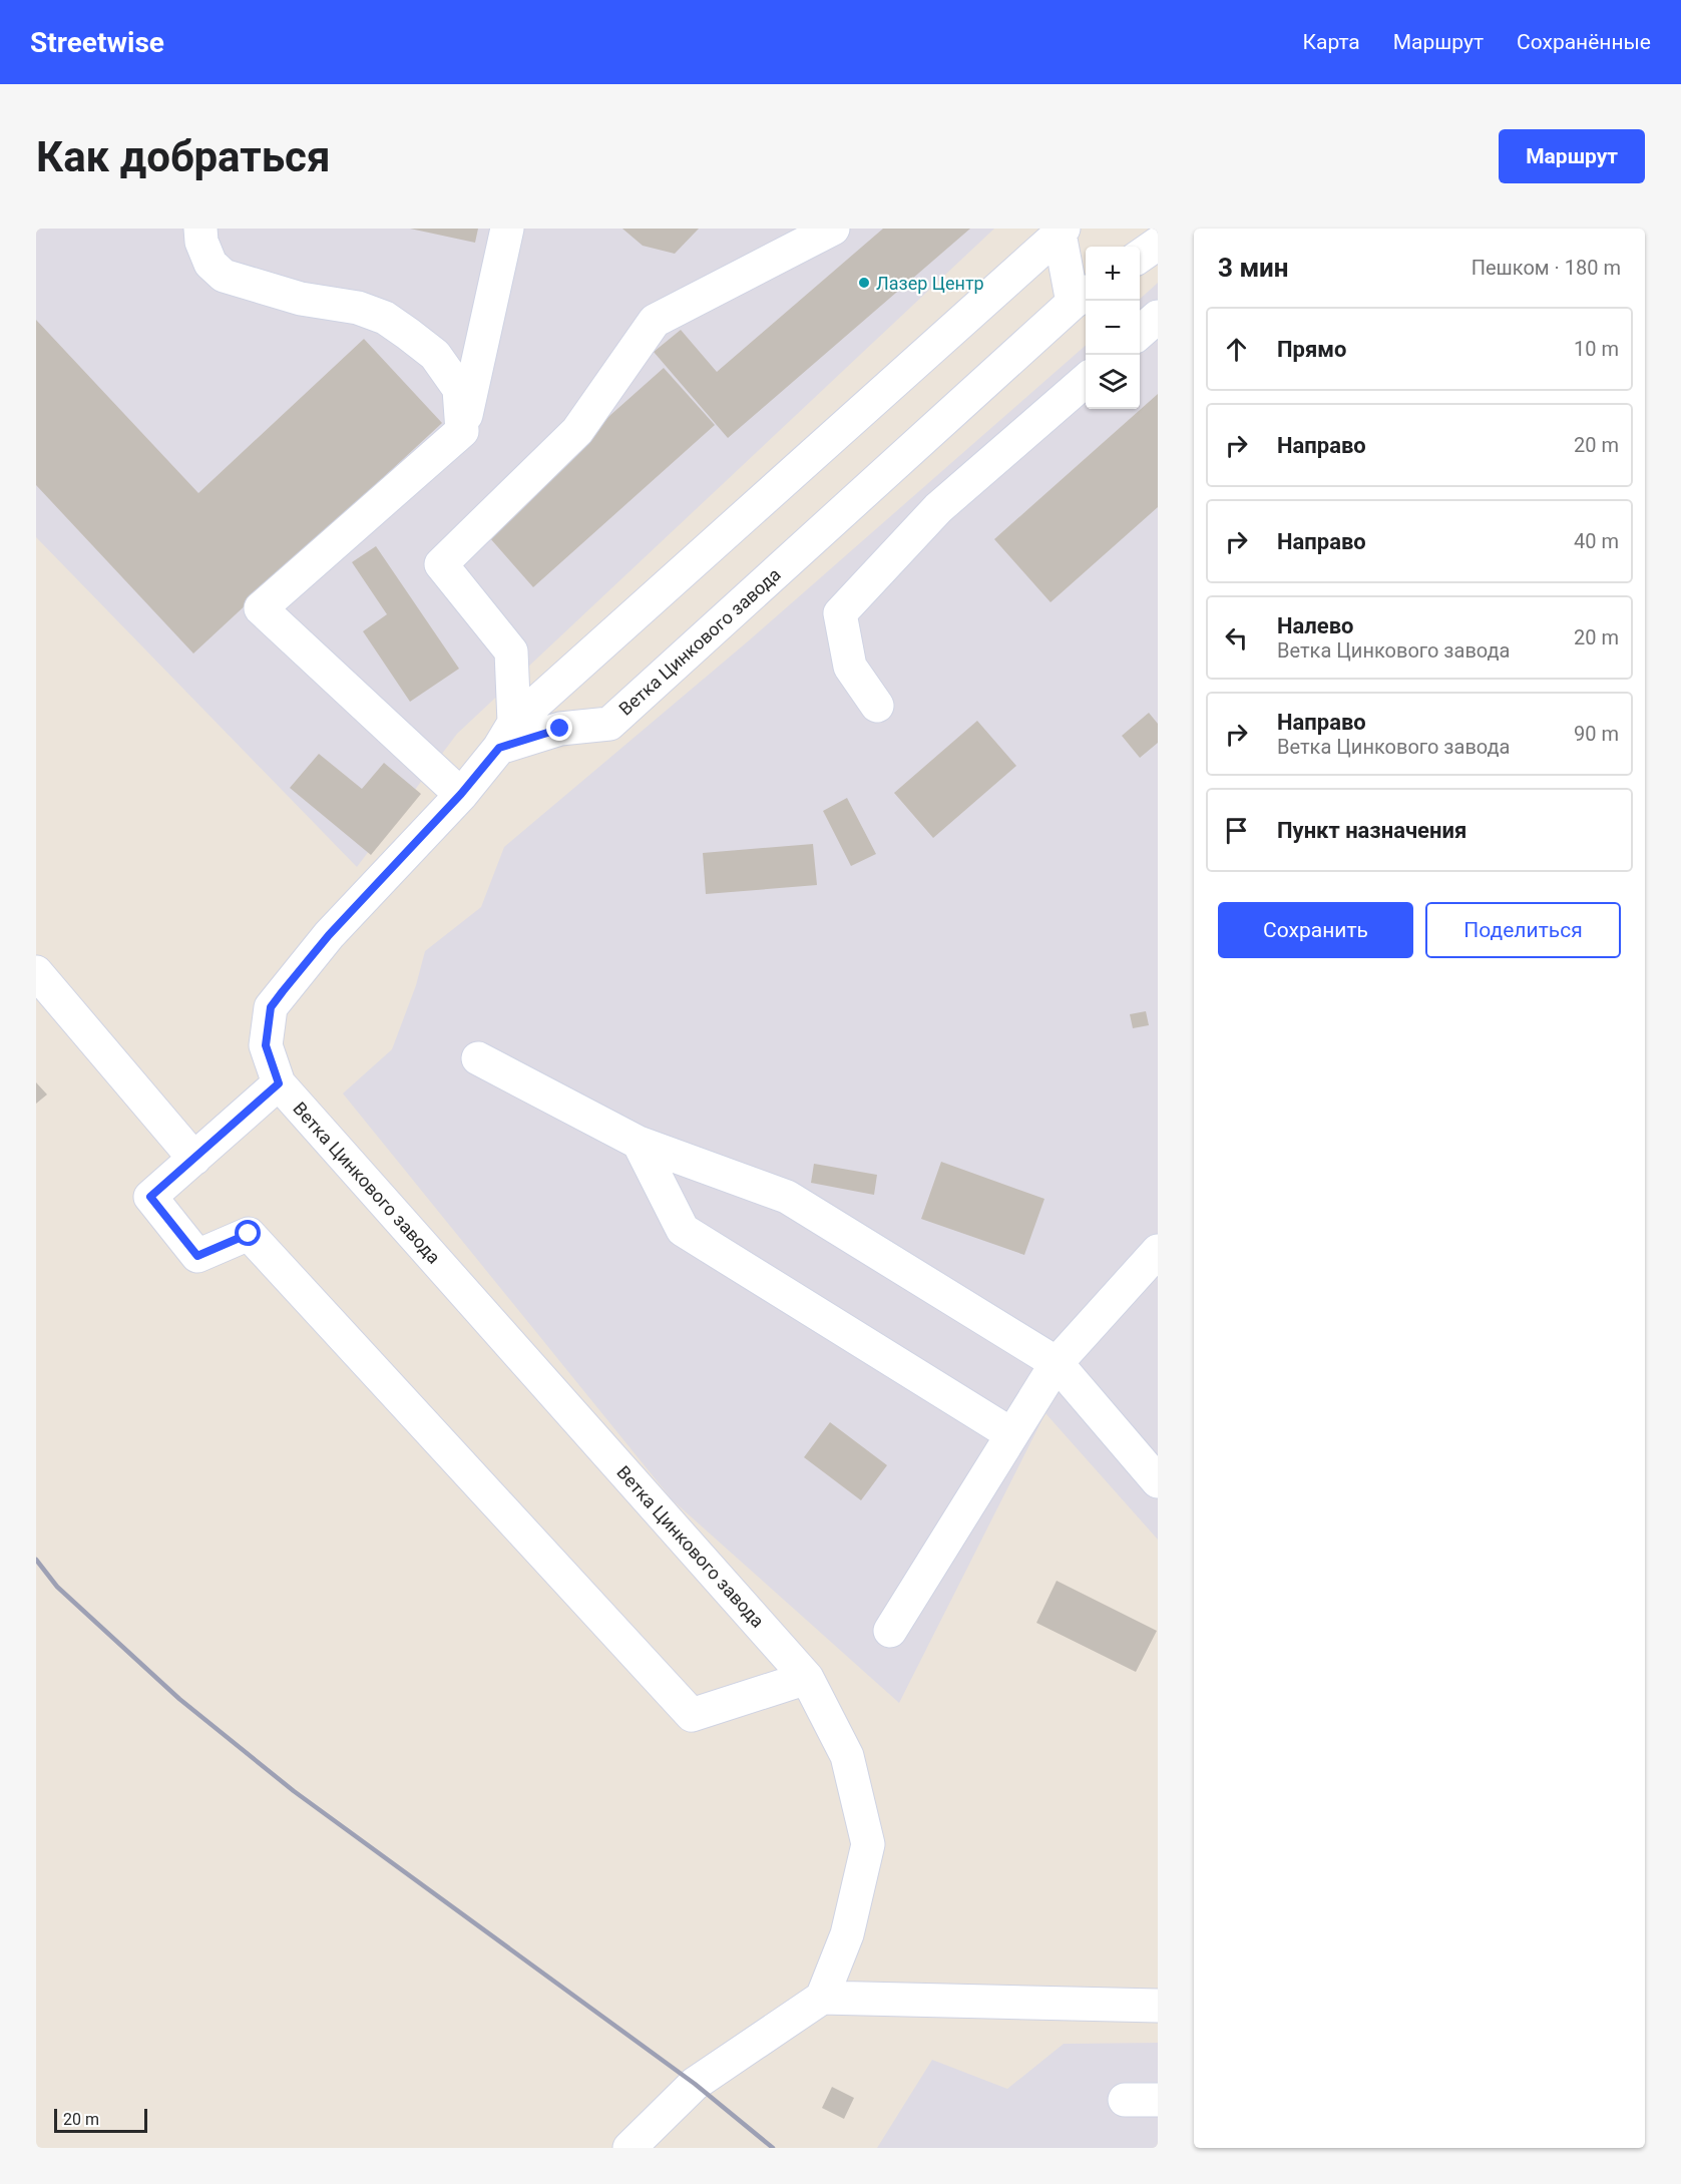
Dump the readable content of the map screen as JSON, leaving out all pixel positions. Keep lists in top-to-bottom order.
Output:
{
  "streets": {
    "street": ["Ветка Цинкового завода"]
  },
  "places": ["Лазер Центр"],
  "scale_bar": "20 m",
  "page": {
    "header": "Streetwise",
    "nav": ["Карта", "Маршрут", "Сохранённые"],
    "buttons": [
      "Маршрут",
      ["Сохранить", "Поделиться"]
    ],
    "title": "Как добраться",
    "heading": ["3 мин", "Пешком · 180 m"],
    "map_buttons": ["+", "−"],
    "list": [
      ["Прямо", "10 m"],
      ["Направо", "20 m"],
      ["Направо", "40 m"],
      ["Налево", "Ветка Цинкового завода", "20 m"],
      ["Направо", "Ветка Цинкового завода", "90 m"],
      "Пункт назначения"
    ],
    "scale": "20 m"
  }
}
